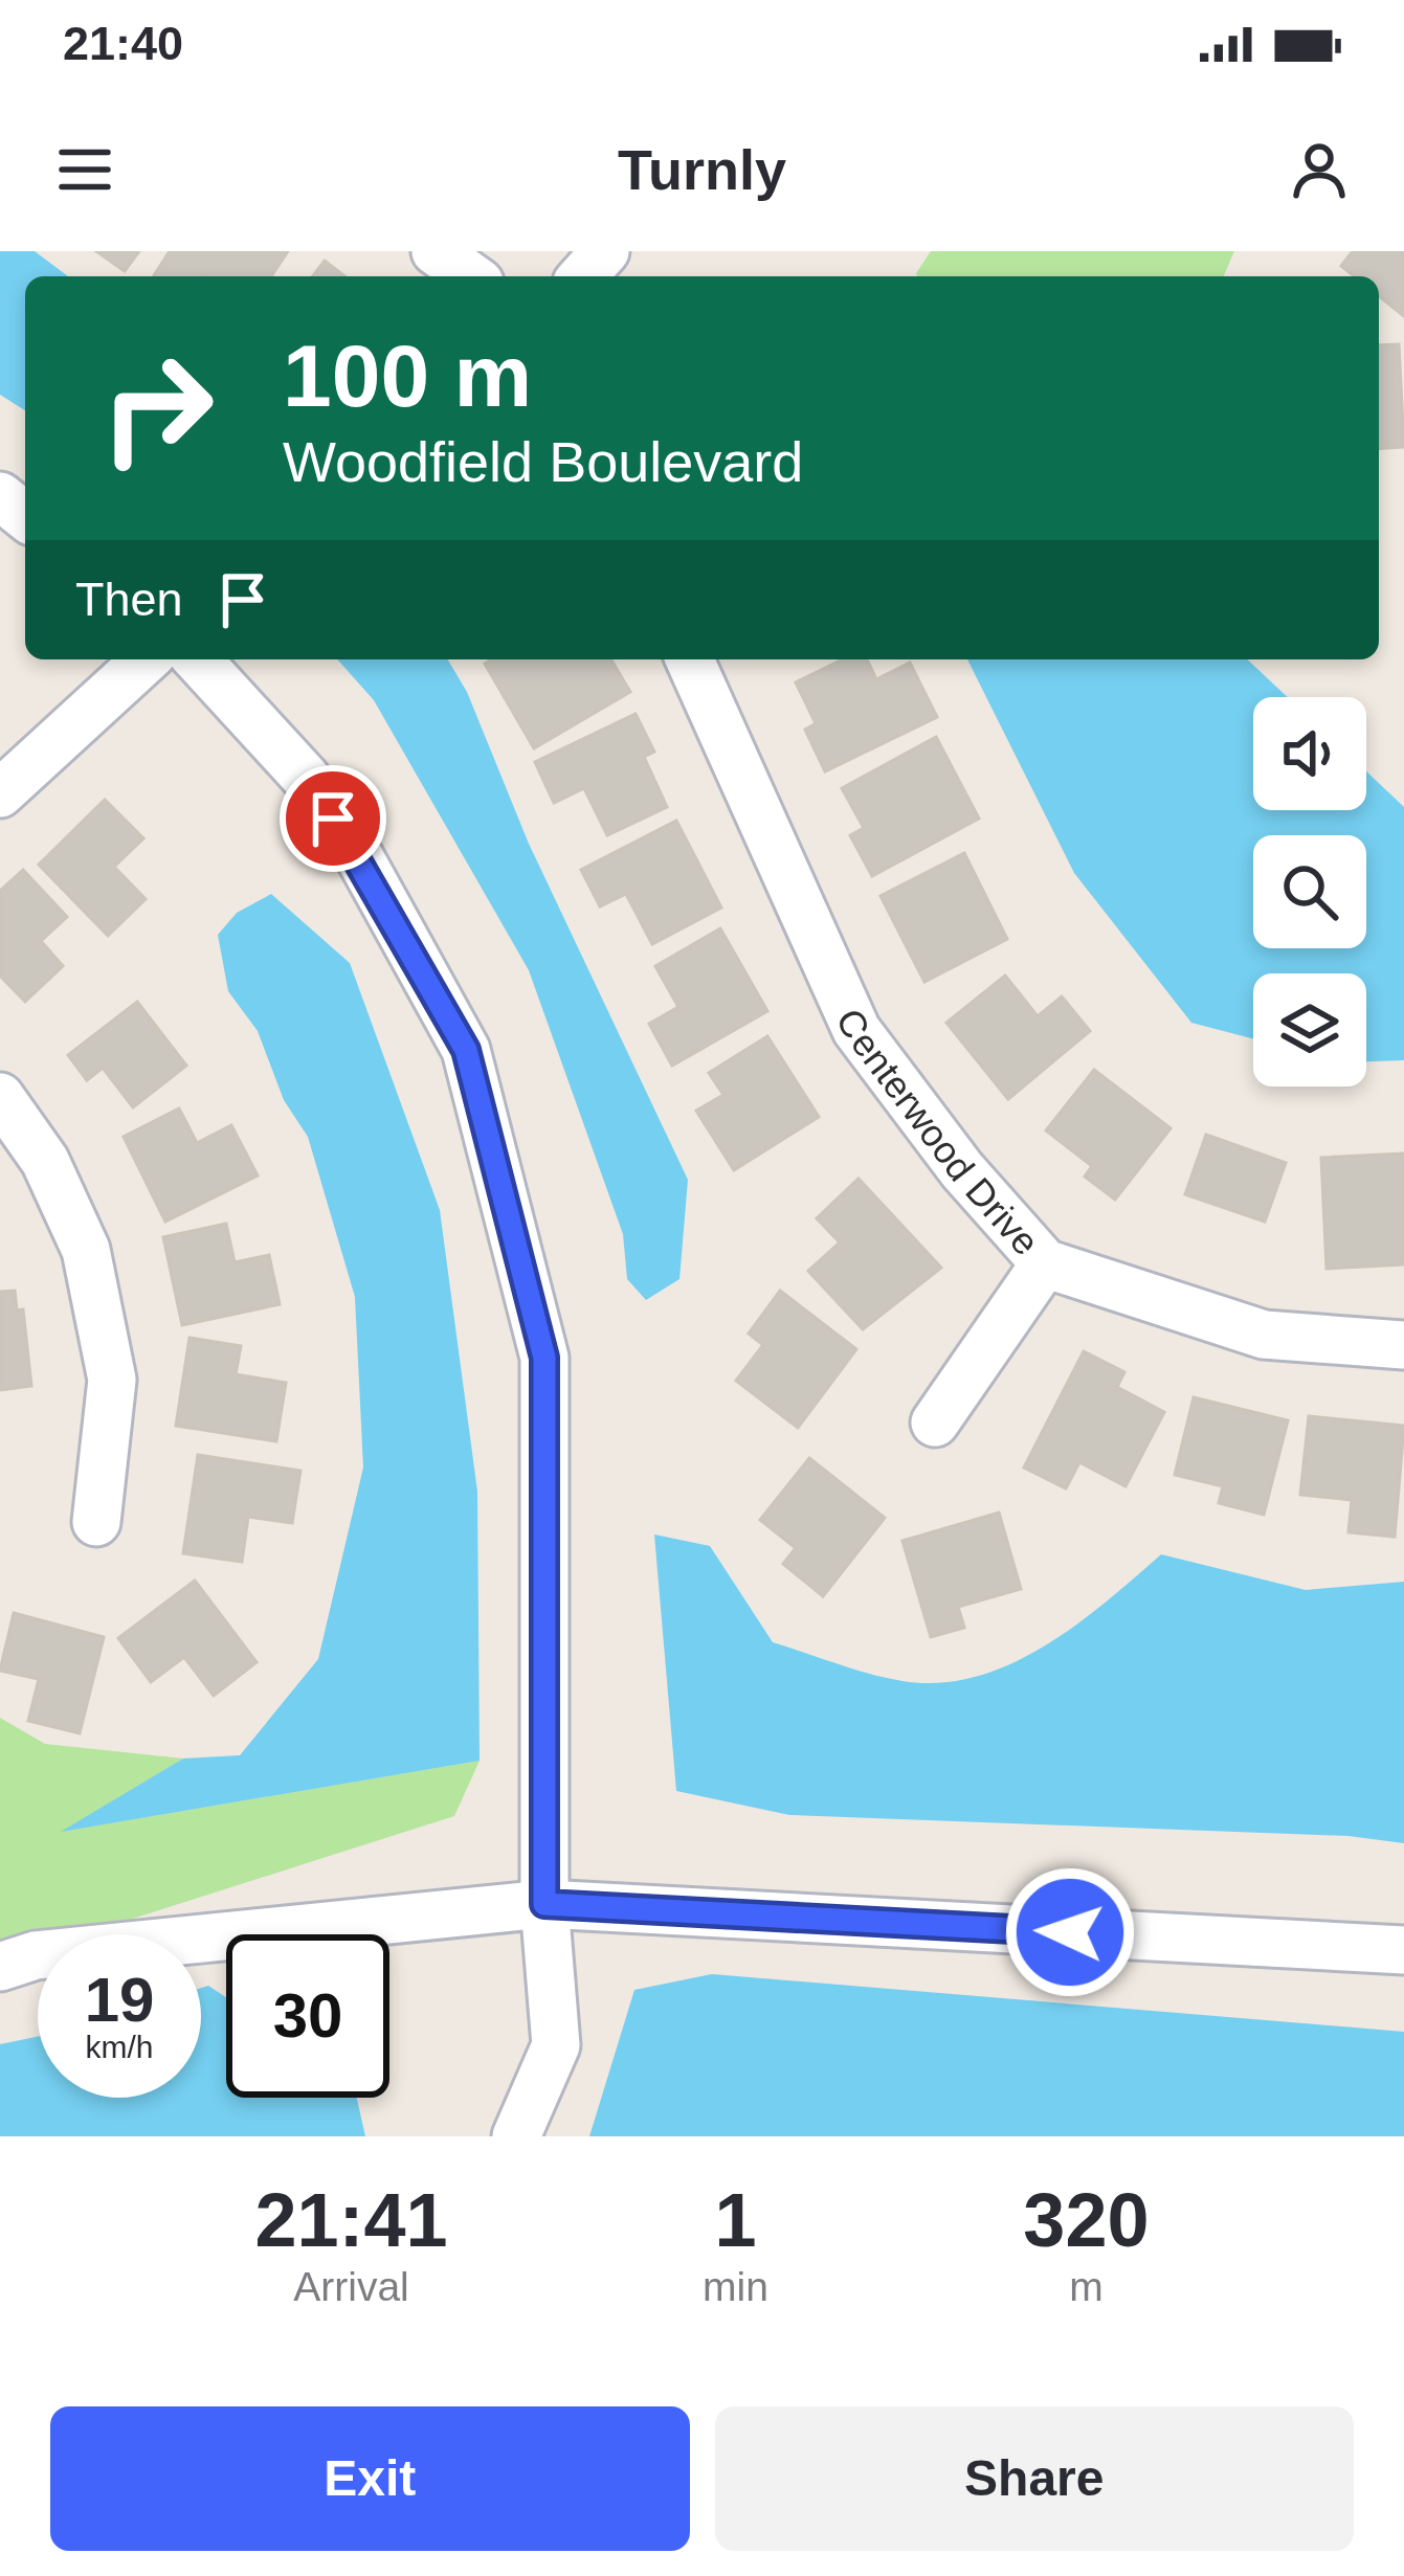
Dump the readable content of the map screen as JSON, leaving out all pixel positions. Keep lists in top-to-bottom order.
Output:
{
  "streets": {
    "street": ["Centerwood Drive"]
  },
  "page": {
    "status": "21:40",
    "header": "Turnly",
    "turn": ["100 m", "Woodfield Boulevard"],
    "then": "Then",
    "speed": "19 km/h",
    "limit": "30",
    "eta": [
      "21:41",
      "Arrival",
      "1",
      "min",
      "320",
      "m"
    ],
    "buttons": ["Exit", "Share"]
  }
}
